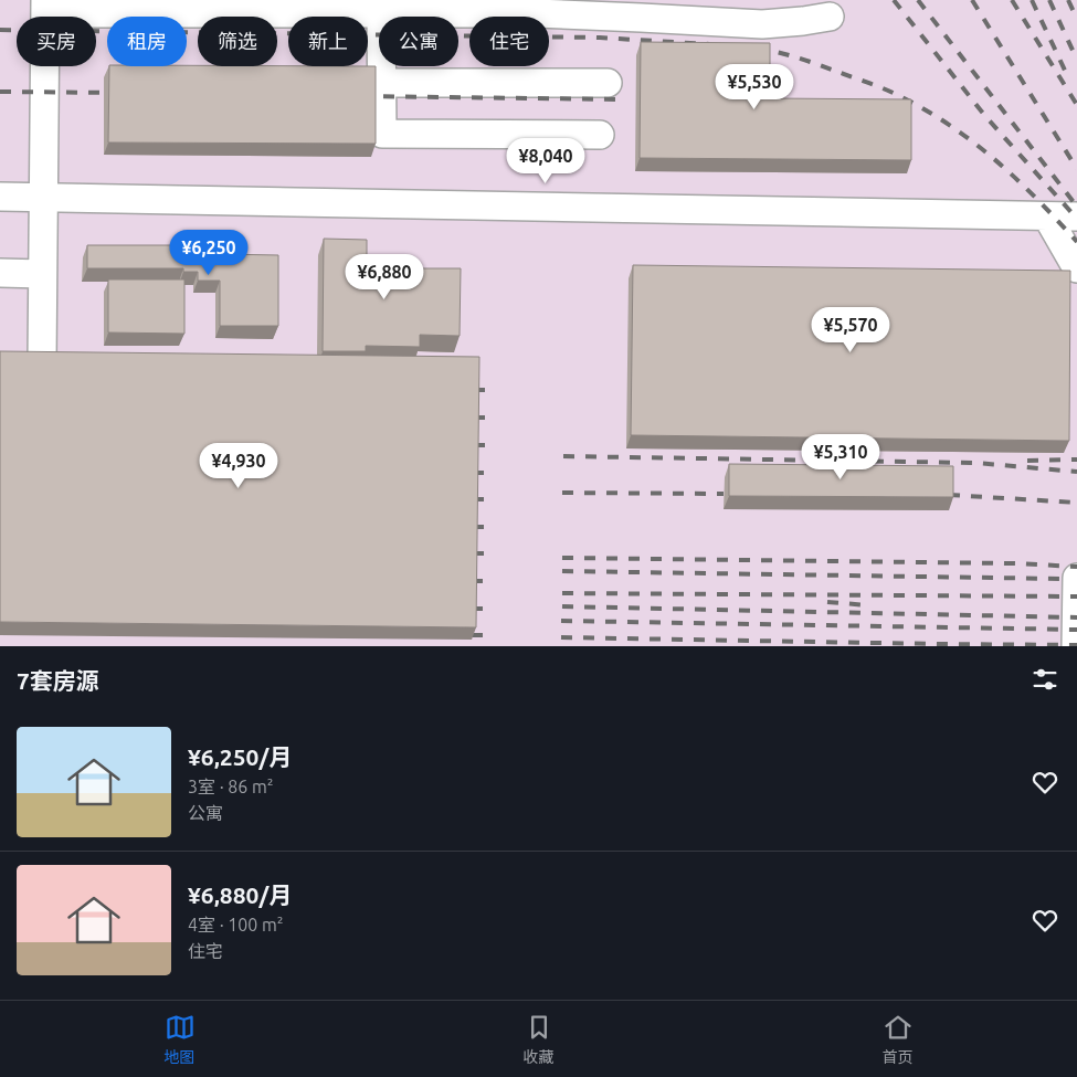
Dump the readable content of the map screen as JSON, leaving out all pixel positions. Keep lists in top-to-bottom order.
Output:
{
  "page": {
    "chip": [
      "买房",
      "租房",
      "筛选",
      "新上",
      "公寓",
      "住宅"
    ],
    "price": [
      "¥5,530",
      "¥8,040",
      "¥6,250",
      "¥6,880",
      "¥5,570",
      "¥5,310",
      "¥4,930"
    ],
    "heading": "7套房源",
    "list": [
      {
        "name": "¥6,250/月",
        "note": "3室 · 86 m² · 公寓"
      },
      {
        "name": "¥6,880/月",
        "note": "4室 · 100 m² · 住宅"
      }
    ],
    "tabs": ["地图", "收藏", "首页"]
  }
}
